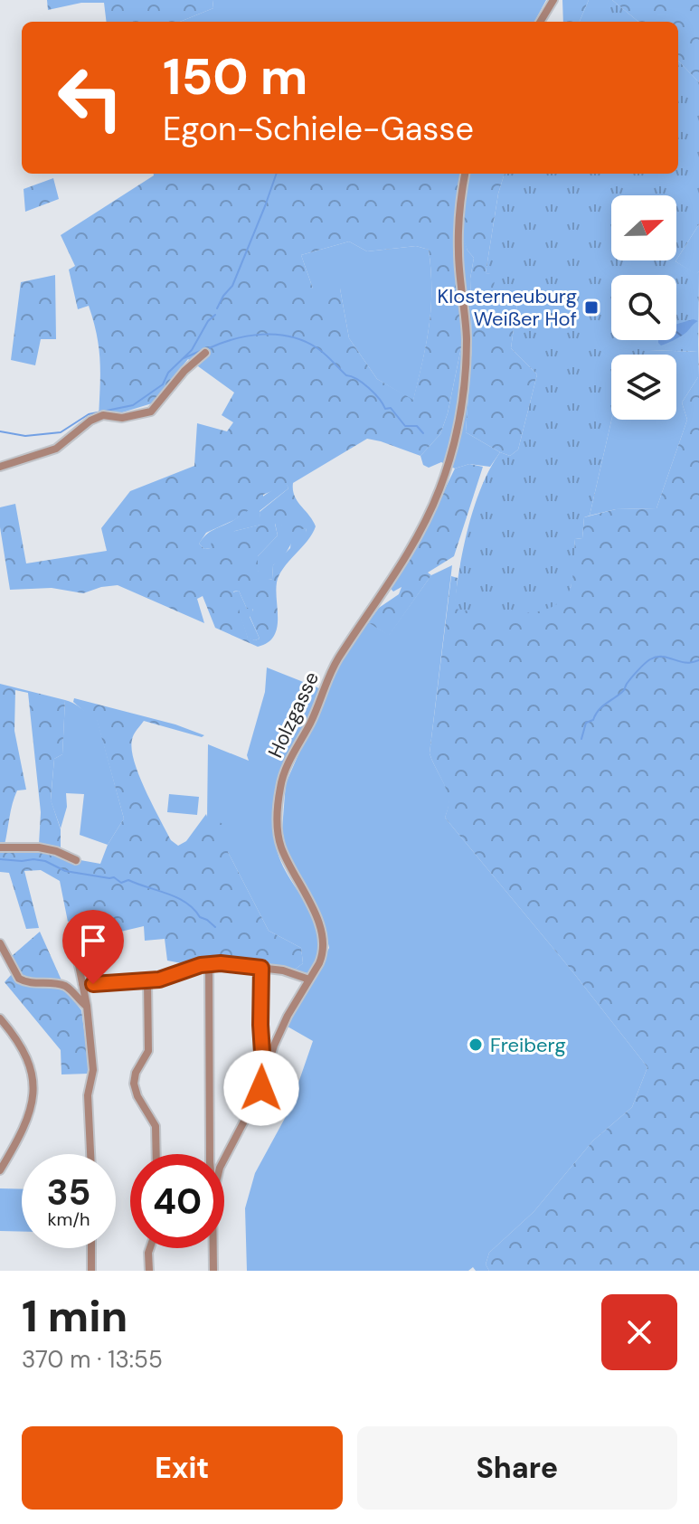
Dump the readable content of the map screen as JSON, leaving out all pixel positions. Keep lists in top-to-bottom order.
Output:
{
  "streets": {
    "street": ["Holzgasse"]
  },
  "places": {
    "transit": ["Klosterneuburg Weißer Hof"],
    "other": ["Freiberg"]
  },
  "north": "right",
  "page": {
    "turn": ["150 m", "Egon-Schiele-Gasse"],
    "speed": "35 km/h",
    "limit": "40",
    "heading": ["1 min", "370 m · 13:55"],
    "buttons": ["Exit", "Share"]
  }
}
